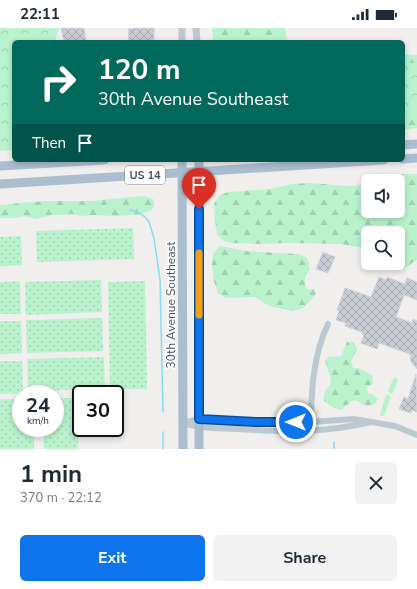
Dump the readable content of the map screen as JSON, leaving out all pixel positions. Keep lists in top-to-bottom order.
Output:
{
  "streets": {
    "main road": ["US 14", "30th Avenue Southeast"]
  },
  "crossings": [
    ["US 14", "30th Avenue Southeast"]
  ],
  "page": {
    "status": "22:11",
    "turn": ["120 m", "30th Avenue Southeast"],
    "then": "Then",
    "speed": "24 km/h",
    "limit": "30",
    "heading": ["1 min", "370 m · 22:12"],
    "buttons": ["Exit", "Share"]
  }
}
